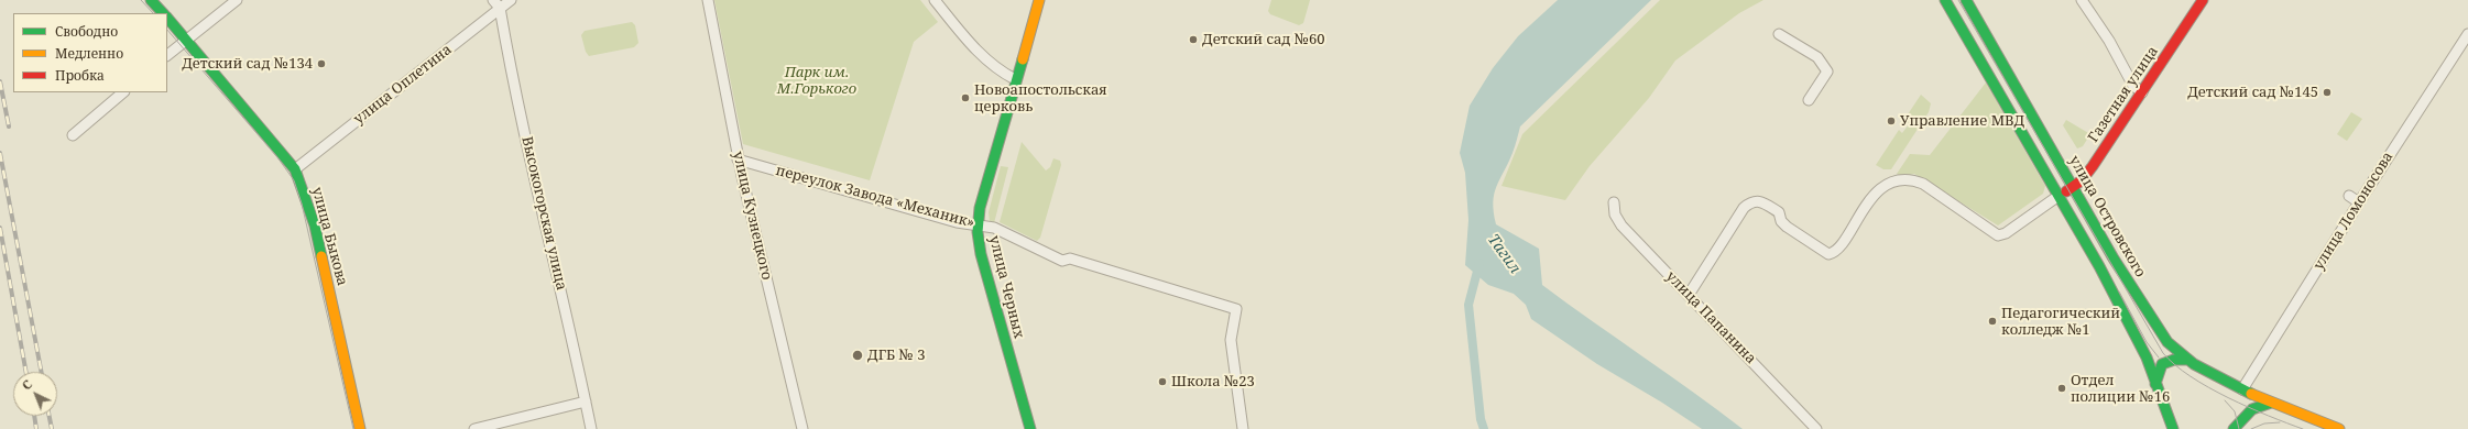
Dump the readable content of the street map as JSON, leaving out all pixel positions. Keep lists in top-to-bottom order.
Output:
{
  "streets": {
    "main road": [
      "Газетная улица",
      "улица Островского",
      "улица Быкова",
      "улица Черных"
    ],
    "street": [
      "улица Оплетина",
      "переулок Завода «Механик»",
      "улица Ломоносова",
      "Высокогорская улица",
      "улица Кузнецкого",
      "улица Папанина"
    ]
  },
  "crossings": [
    ["улица Оплетина", "Высокогорская улица"],
    ["улица Оплетина", "улица Быкова"],
    ["Газетная улица", "улица Островского"],
    ["переулок Завода «Механик»", "улица Кузнецкого"],
    ["переулок Завода «Механик»", "улица Черных"],
    ["улица Ломоносова", "улица Островского"]
  ],
  "water": ["Тагил"],
  "parks": ["Парк им. М.Горького"],
  "places": [
    "Детский сад №60",
    "Детский сад №134",
    "Детский сад №145",
    "Новоапостольская церковь",
    "Управление МВД",
    "Педагогический колледж №1",
    "ДГБ № 3",
    "Школа №23",
    "Отдел полиции №16"
  ],
  "legend": ["Свободно", "Медленно", "Пробка"],
  "north": "top left"
}
